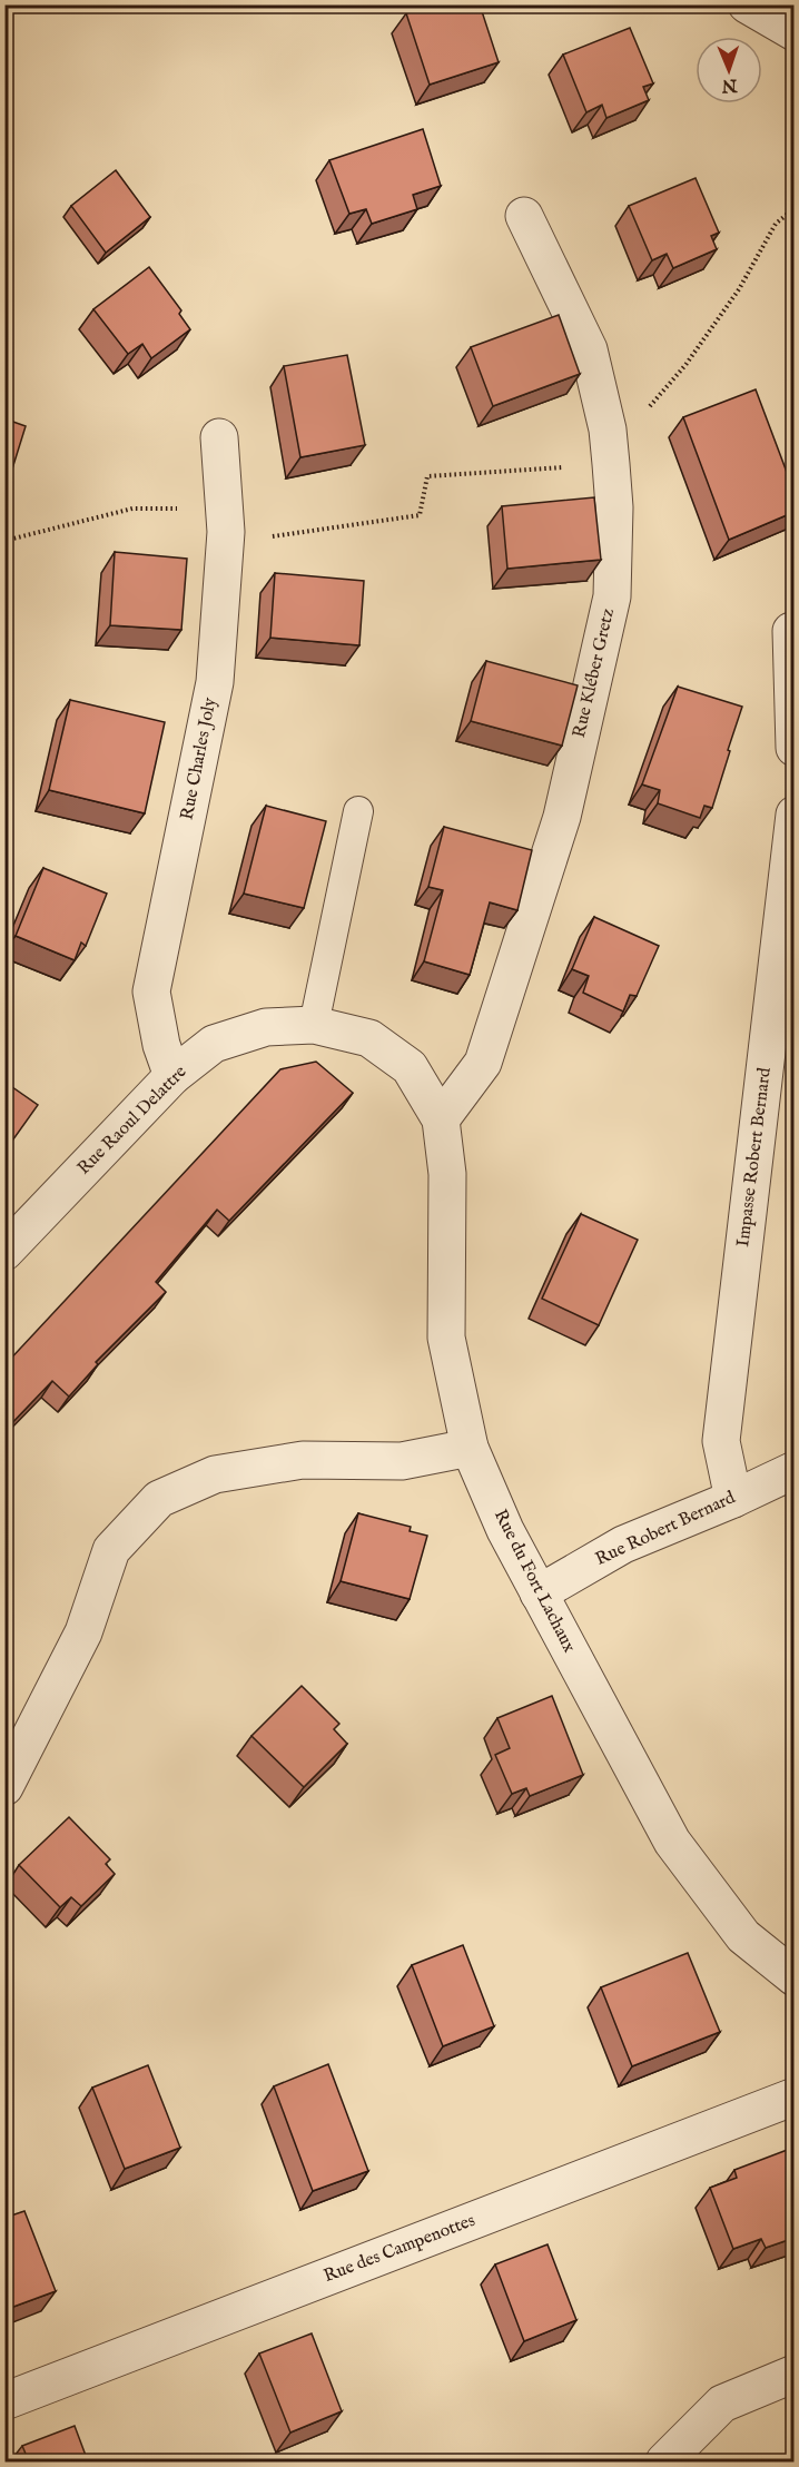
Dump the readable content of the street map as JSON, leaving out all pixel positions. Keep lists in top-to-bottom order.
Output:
{
  "streets": {
    "street": [
      "Rue Kléber Gretz",
      "Rue Charles Joly",
      "Rue Raoul Delattre",
      "Impasse Robert Bernard",
      "Rue Robert Bernard",
      "Rue du Fort Lachaux",
      "Rue des Campenottes"
    ]
  },
  "crossings": [
    ["Rue Kléber Gretz", "Rue Raoul Delattre"],
    ["Rue Kléber Gretz", "Rue du Fort Lachaux"],
    ["Rue Charles Joly", "Rue Raoul Delattre"],
    ["Rue Raoul Delattre", "Rue du Fort Lachaux"],
    ["Impasse Robert Bernard", "Rue Robert Bernard"],
    ["Rue Robert Bernard", "Rue du Fort Lachaux"]
  ],
  "north": "bottom"
}
